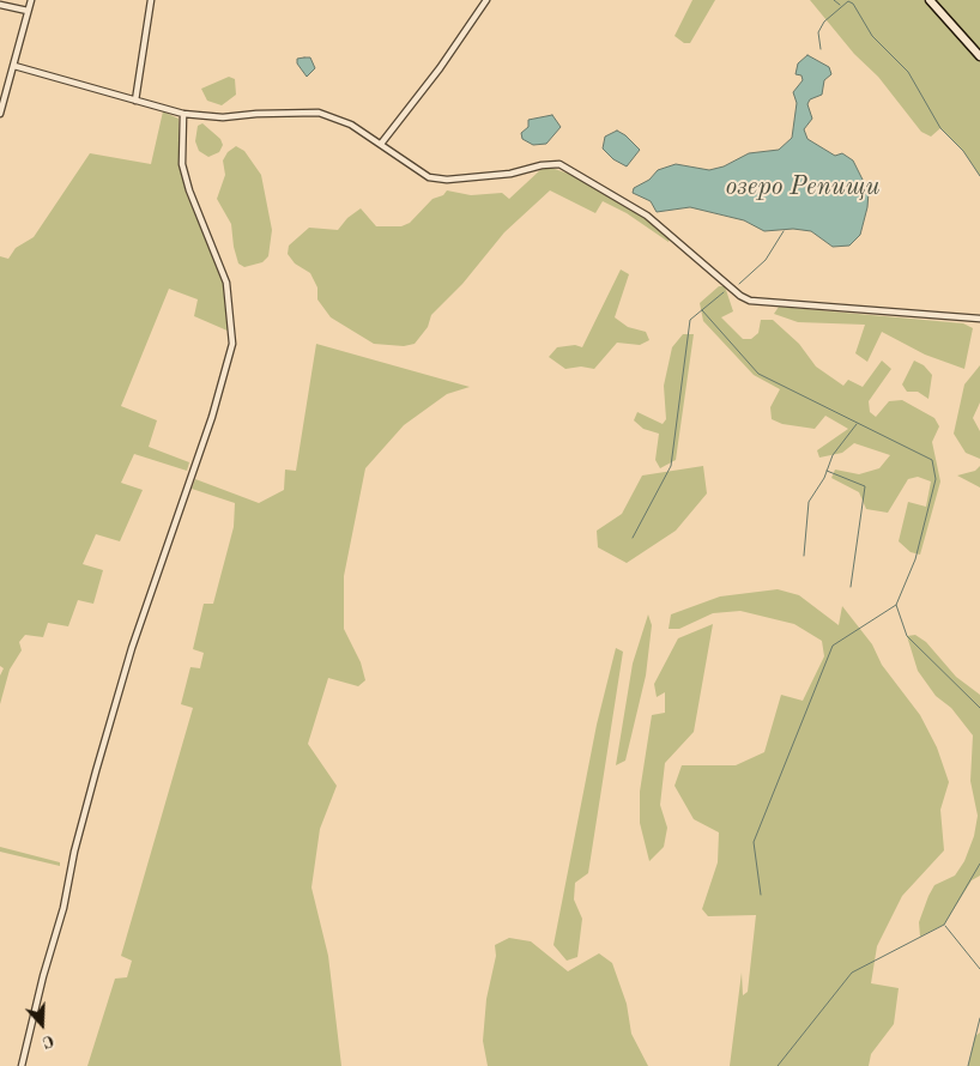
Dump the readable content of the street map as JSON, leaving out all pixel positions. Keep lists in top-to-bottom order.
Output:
{
  "water": ["озеро Репищи"],
  "north": "bottom"
}
